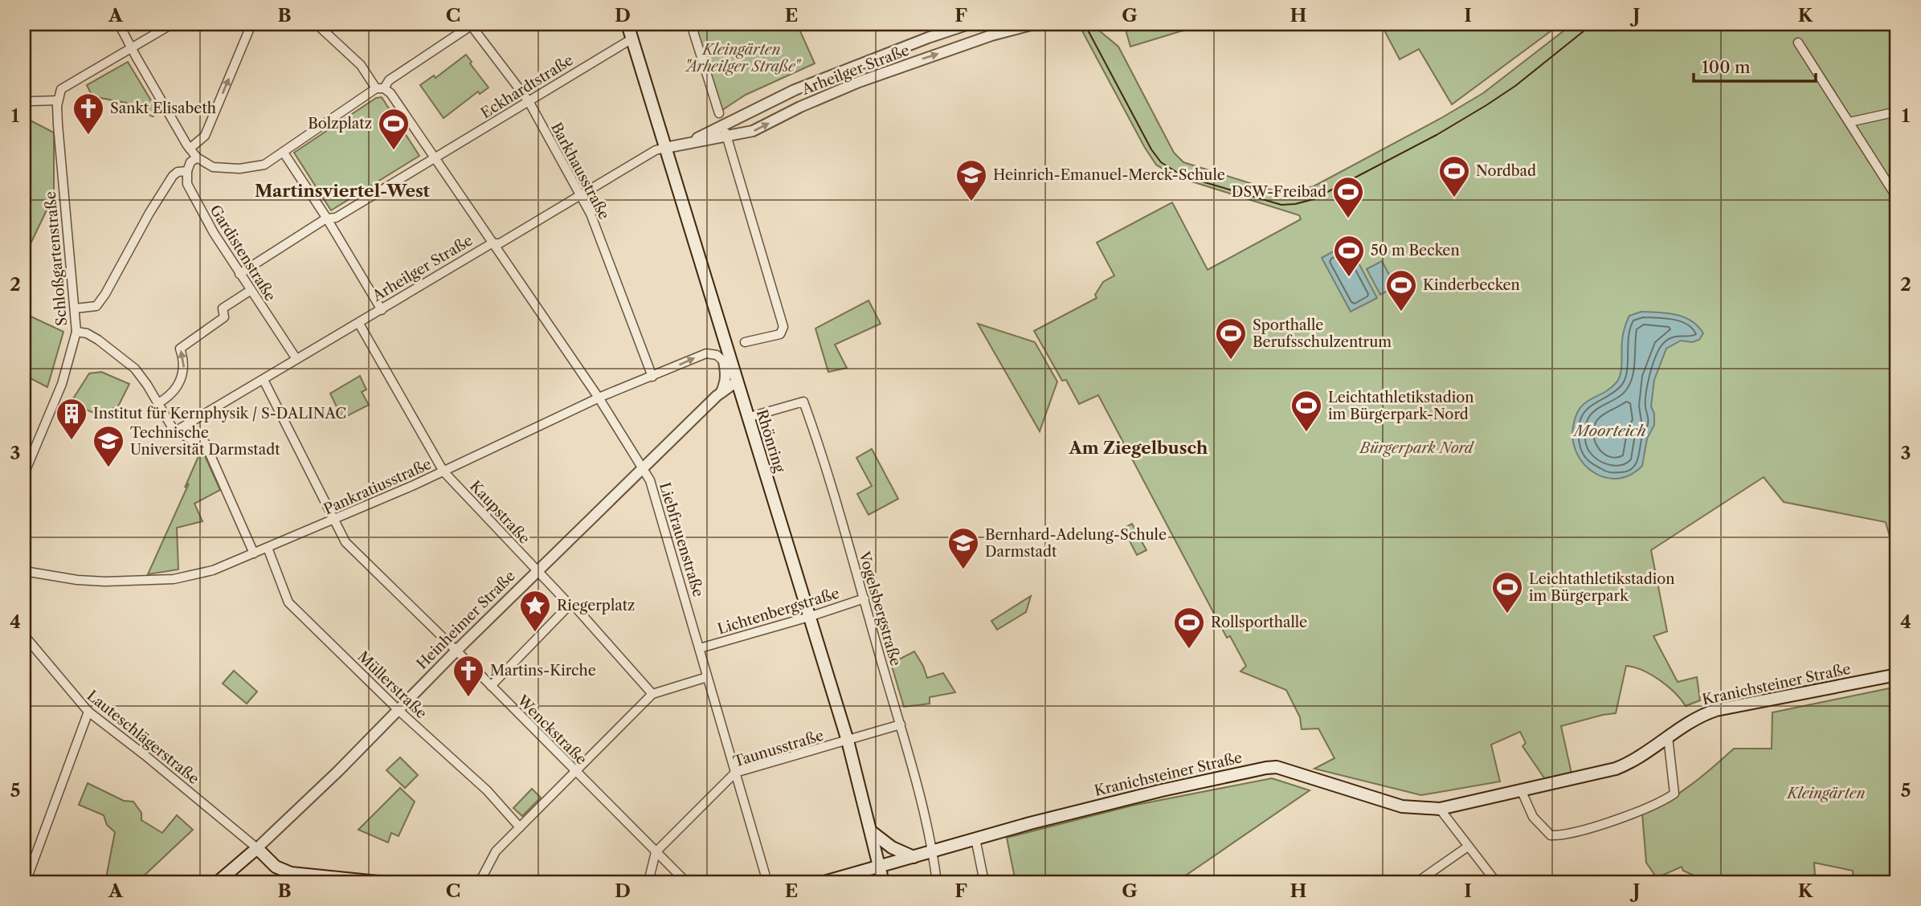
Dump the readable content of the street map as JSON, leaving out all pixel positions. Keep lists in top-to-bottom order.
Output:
{
  "streets": {
    "main road": ["Rhönring", "Heinheimer Straße", "Kranichsteiner Straße"],
    "street": [
      "Arheilger Straße",
      "Eckhardtstraße",
      "Barkhausstraße",
      "Gardistenstraße",
      "Schloßgartenstraße",
      "Pankratiusstraße",
      "Kaupstraße",
      "Liebfrauenstraße",
      "Vogelsbergstraße",
      "Lichtenbergstraße",
      "Müllerstraße",
      "Wenckstraße",
      "Lauteschlägerstraße",
      "Taunusstraße"
    ]
  },
  "crossings": [
    ["Arheilger Straße", "Barkhausstraße"],
    ["Arheilger Straße", "Gardistenstraße"],
    ["Arheilger Straße", "Rhönring"],
    ["Arheilger Straße", "Kaupstraße"],
    ["Arheilger Straße", "Liebfrauenstraße"],
    ["Arheilger Straße", "Wenckstraße"],
    ["Eckhardtstraße", "Barkhausstraße"],
    ["Eckhardtstraße", "Rhönring"],
    ["Eckhardtstraße", "Liebfrauenstraße"],
    ["Barkhausstraße", "Pankratiusstraße"],
    ["Rhönring", "Vogelsbergstraße"],
    ["Rhönring", "Lichtenbergstraße"],
    ["Rhönring", "Heinheimer Straße"],
    ["Rhönring", "Kranichsteiner Straße"],
    ["Rhönring", "Taunusstraße"],
    ["Pankratiusstraße", "Kaupstraße"],
    ["Pankratiusstraße", "Liebfrauenstraße"],
    ["Pankratiusstraße", "Müllerstraße"],
    ["Pankratiusstraße", "Wenckstraße"],
    ["Kaupstraße", "Heinheimer Straße"],
    ["Liebfrauenstraße", "Lichtenbergstraße"],
    ["Liebfrauenstraße", "Heinheimer Straße"],
    ["Liebfrauenstraße", "Taunusstraße"],
    ["Vogelsbergstraße", "Lichtenbergstraße"],
    ["Vogelsbergstraße", "Kranichsteiner Straße"],
    ["Vogelsbergstraße", "Taunusstraße"],
    ["Heinheimer Straße", "Müllerstraße"],
    ["Heinheimer Straße", "Wenckstraße"],
    ["Heinheimer Straße", "Lauteschlägerstraße"],
    ["Wenckstraße", "Taunusstraße"]
  ],
  "districts": ["Martinsviertel-West", "Am Ziegelbusch"],
  "water": ["Moorteich"],
  "parks": ["Kleingärten \"Arheilger Straße\"", "Bürgerpark Nord", "Kleingärten"],
  "places": {
    "church": ["Sankt Elisabeth", "Martins-Kirche"],
    "sports": [
      "Bolzplatz",
      "Nordbad",
      "DSW-Freibad",
      "50 m Becken",
      "Kinderbecken",
      "Sporthalle Berufsschulzentrum",
      "Leichtathletikstadion im Bürgerpark-Nord",
      "Leichtathletikstadion im Bürgerpark",
      "Rollsporthalle"
    ],
    "school or university": ["Heinrich-Emanuel-Merck-Schule", "Technische Universität Darmstadt", "Bernhard-Adelung-Schule Darmstadt"],
    "building": ["Institut für Kernphysik / S-DALINAC"],
    "place": ["Riegerplatz"]
  },
  "scale_bar": "100 m",
  "grid": {
    "columns": [
      "A",
      "B",
      "C",
      "D",
      "E",
      "F",
      "G",
      "H",
      "I",
      "J",
      "K"
    ],
    "rows": [
      "1",
      "2",
      "3",
      "4",
      "5"
    ]
  }
}
